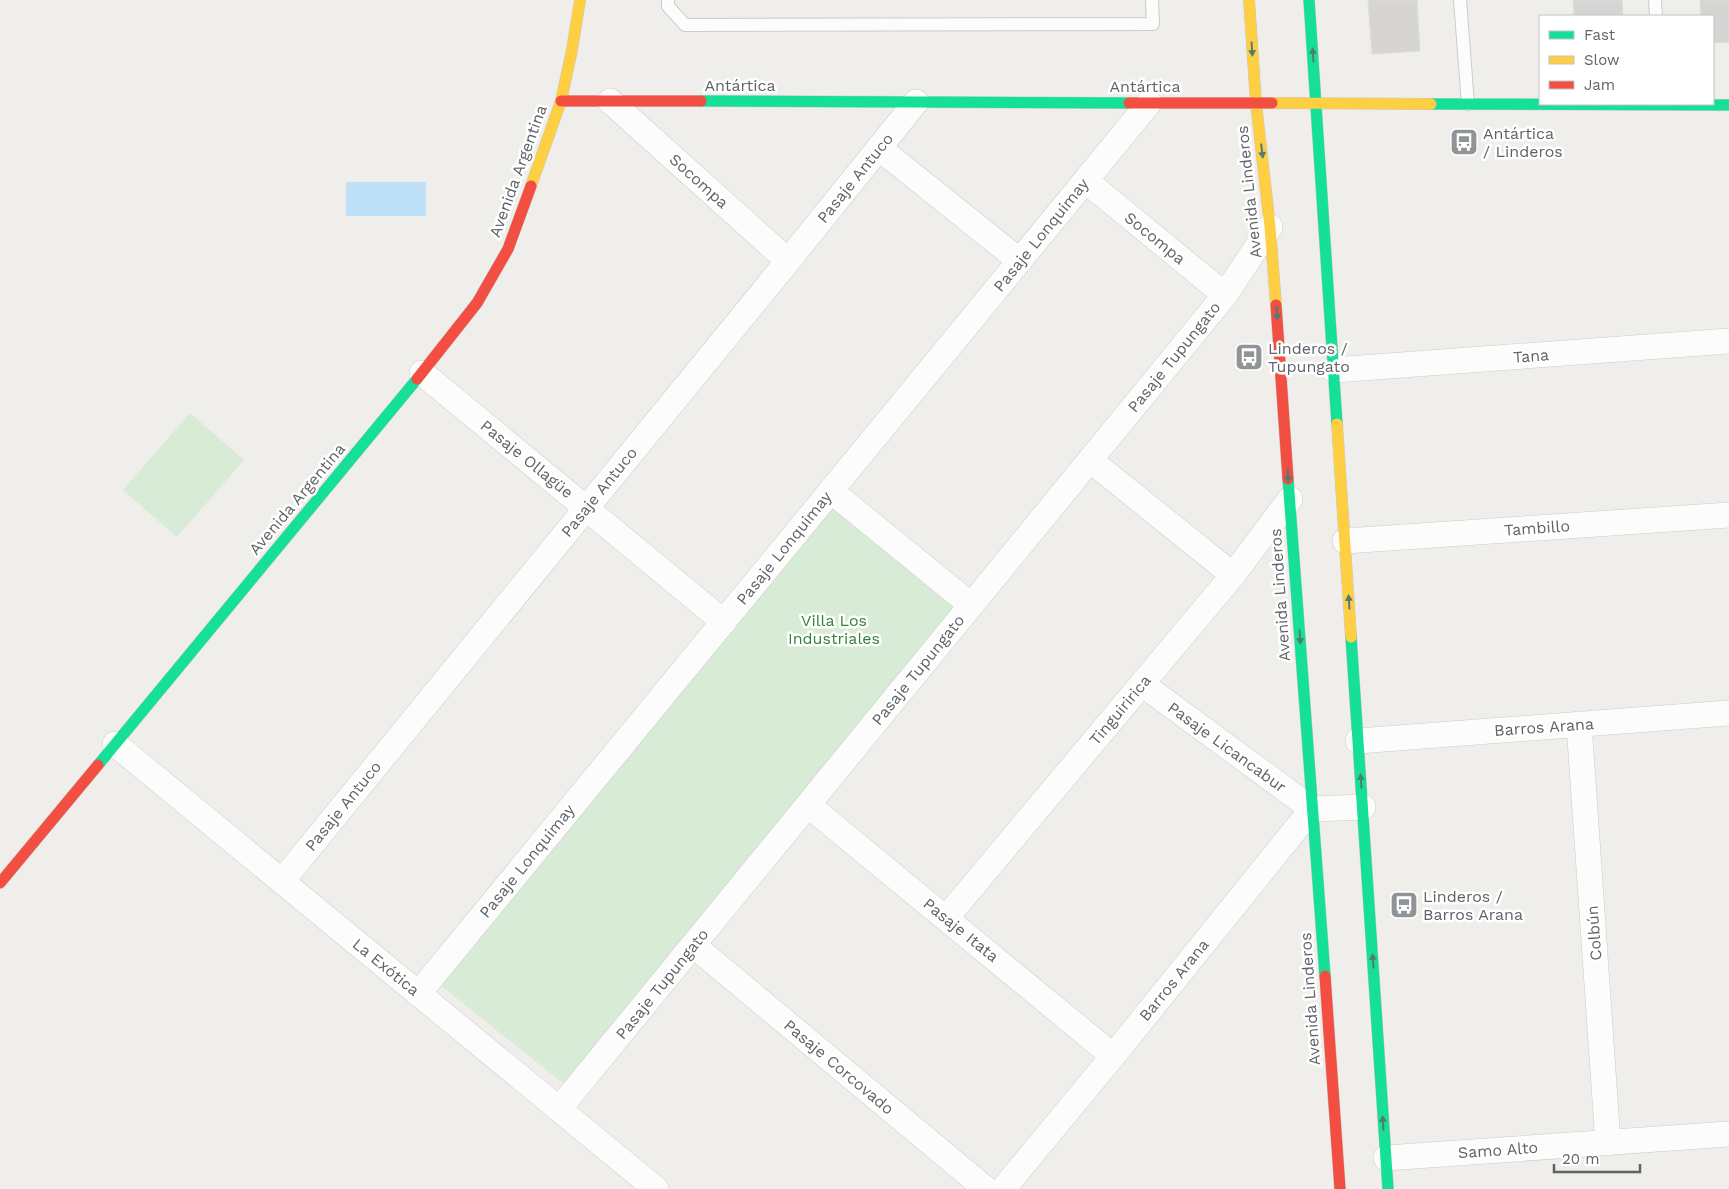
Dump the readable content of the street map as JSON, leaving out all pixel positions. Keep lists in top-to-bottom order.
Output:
{
  "streets": {
    "street": [
      "Antártica",
      "Avenida Argentina",
      "Pasaje Antuco",
      "Socompa",
      "Avenida Linderos",
      "Pasaje Lonquimay",
      "Tana",
      "Pasaje Tupungato",
      "Pasaje Ollagüe",
      "Tambillo",
      "Tinguiririca",
      "Barros Arana",
      "Pasaje Licancabur",
      "Pasaje Itata",
      "Colbún",
      "La Exótica",
      "Pasaje Corcovado",
      "Samo Alto"
    ]
  },
  "crossings": [
    ["Antártica", "Avenida Argentina"],
    ["Antártica", "Pasaje Antuco"],
    ["Antártica", "Socompa"],
    ["Antártica", "Avenida Linderos"],
    ["Antártica", "Pasaje Lonquimay"],
    ["Avenida Argentina", "Pasaje Ollagüe"],
    ["Avenida Argentina", "La Exótica"],
    ["Pasaje Antuco", "Socompa"],
    ["Pasaje Antuco", "Pasaje Ollagüe"],
    ["Pasaje Antuco", "La Exótica"],
    ["Socompa", "Pasaje Lonquimay"],
    ["Socompa", "Pasaje Tupungato"],
    ["Avenida Linderos", "Pasaje Tupungato"],
    ["Avenida Linderos", "Tinguiririca"],
    ["Avenida Linderos", "Barros Arana"],
    ["Avenida Linderos", "Pasaje Licancabur"],
    ["Pasaje Lonquimay", "Pasaje Ollagüe"],
    ["Pasaje Lonquimay", "La Exótica"],
    ["Pasaje Tupungato", "Pasaje Itata"],
    ["Pasaje Tupungato", "La Exótica"],
    ["Pasaje Tupungato", "Pasaje Corcovado"],
    ["Tinguiririca", "Pasaje Licancabur"],
    ["Tinguiririca", "Pasaje Itata"],
    ["Barros Arana", "Pasaje Licancabur"],
    ["Barros Arana", "Pasaje Itata"],
    ["Barros Arana", "Colbún"],
    ["Colbún", "Samo Alto"]
  ],
  "parks": ["Villa Los Industriales"],
  "places": {
    "bus stop": ["Antártica / Linderos", "Linderos / Tupungato", "Linderos / Barros Arana"]
  },
  "legend": ["Fast", "Slow", "Jam"],
  "scale_bar": "20 m"
}
